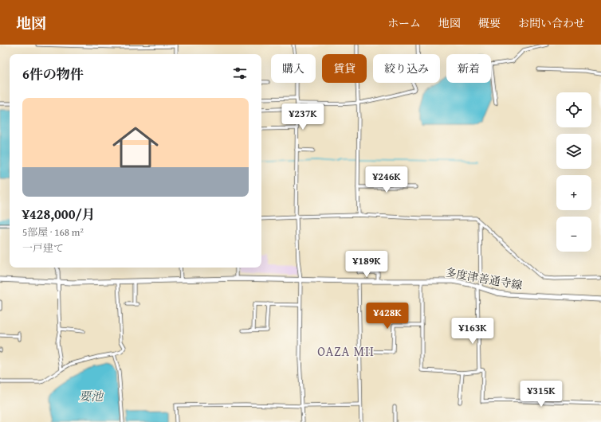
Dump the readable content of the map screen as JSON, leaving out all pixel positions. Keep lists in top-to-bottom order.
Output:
{
  "streets": {
    "main road": ["多度津善通寺線"]
  },
  "districts": ["OAZA MII"],
  "water": ["要池"],
  "page": {
    "header": "地図",
    "nav": [
      "ホーム",
      "地図",
      "概要",
      "お問い合わせ"
    ],
    "chip": [
      "購入",
      "賃貸",
      "絞り込み",
      "新着"
    ],
    "heading": "6件の物件",
    "map_buttons": ["+", "−"],
    "list": [
      {
        "name": "¥428,000/月",
        "note": "5部屋 · 168 m² · 一戸建て"
      }
    ],
    "price": [
      "¥237K",
      "¥246K",
      "¥189K",
      "¥428K",
      "¥163K",
      "¥315K"
    ]
  }
}
